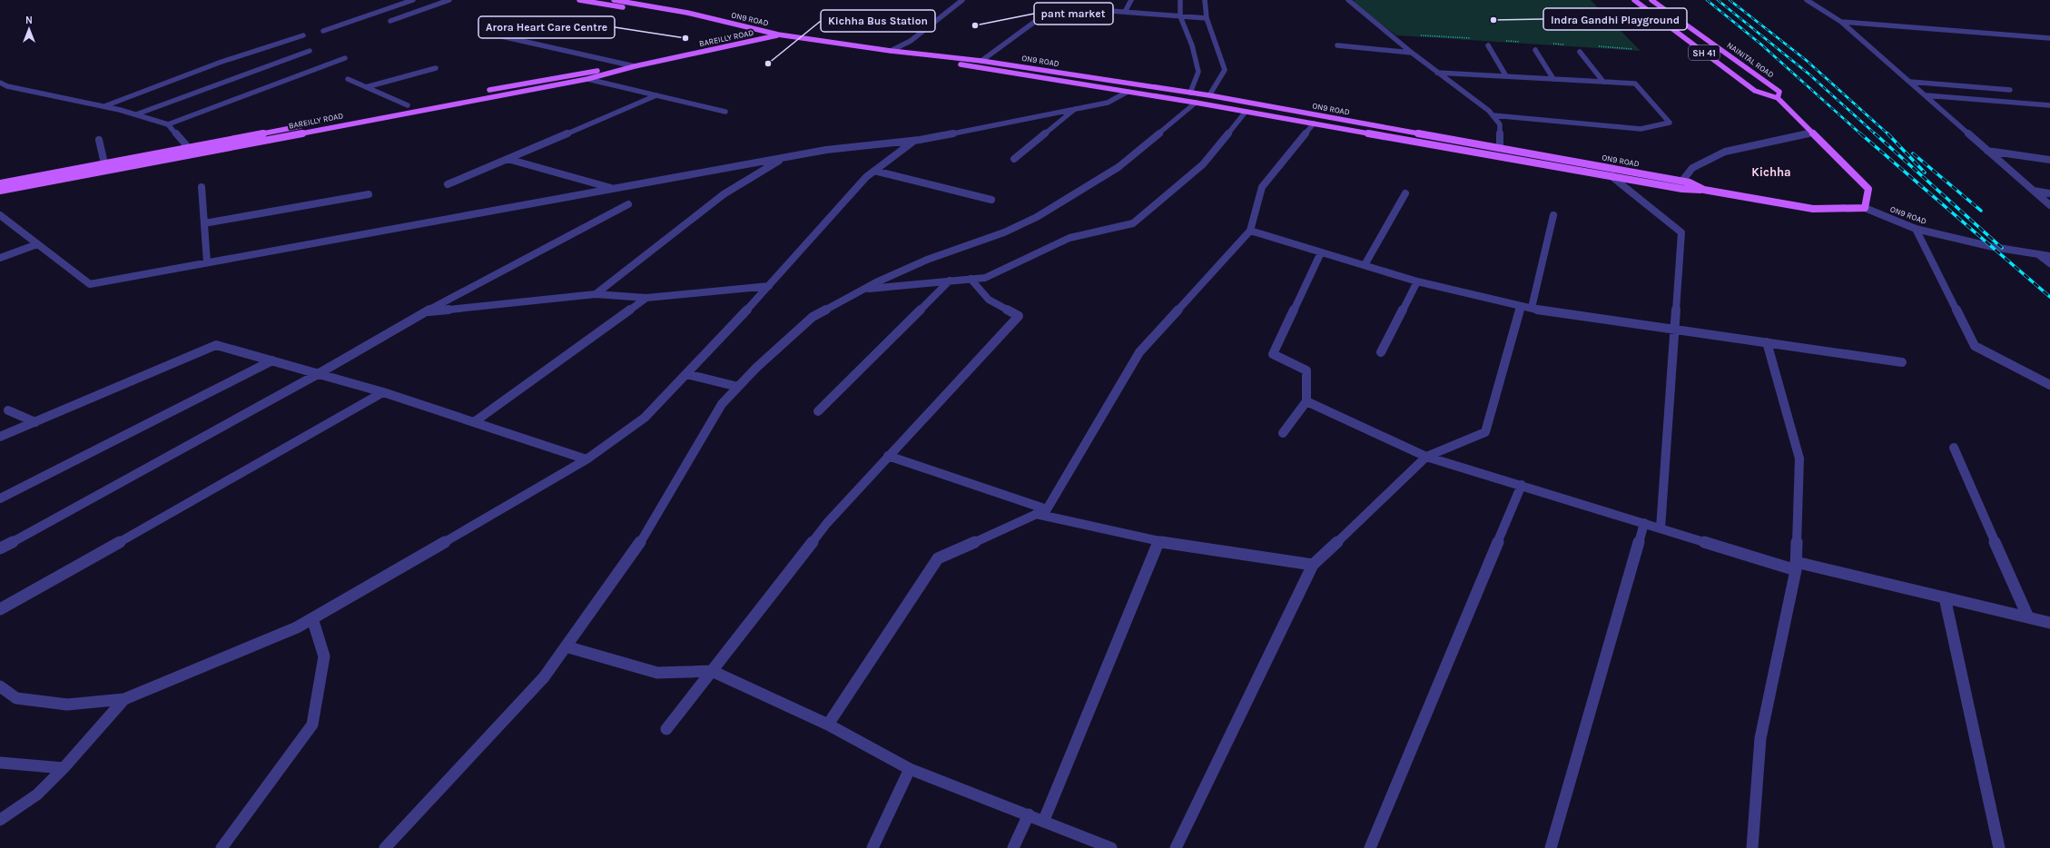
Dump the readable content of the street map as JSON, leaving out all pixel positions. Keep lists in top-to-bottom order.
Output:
{
  "streets": {
    "main road": [
      "ON9 ROAD",
      "BAREILLY ROAD",
      "SH 41",
      "NAINITAL ROAD"
    ]
  },
  "crossings": [
    ["ON9 ROAD", "BAREILLY ROAD"],
    ["ON9 ROAD", "NAINITAL ROAD"]
  ],
  "districts": ["Kichha"],
  "places": [
    "Indra Gandhi Playground",
    "pant market",
    "Arora Heart Care Centre",
    "Kichha Bus Station"
  ],
  "north": "top"
}
